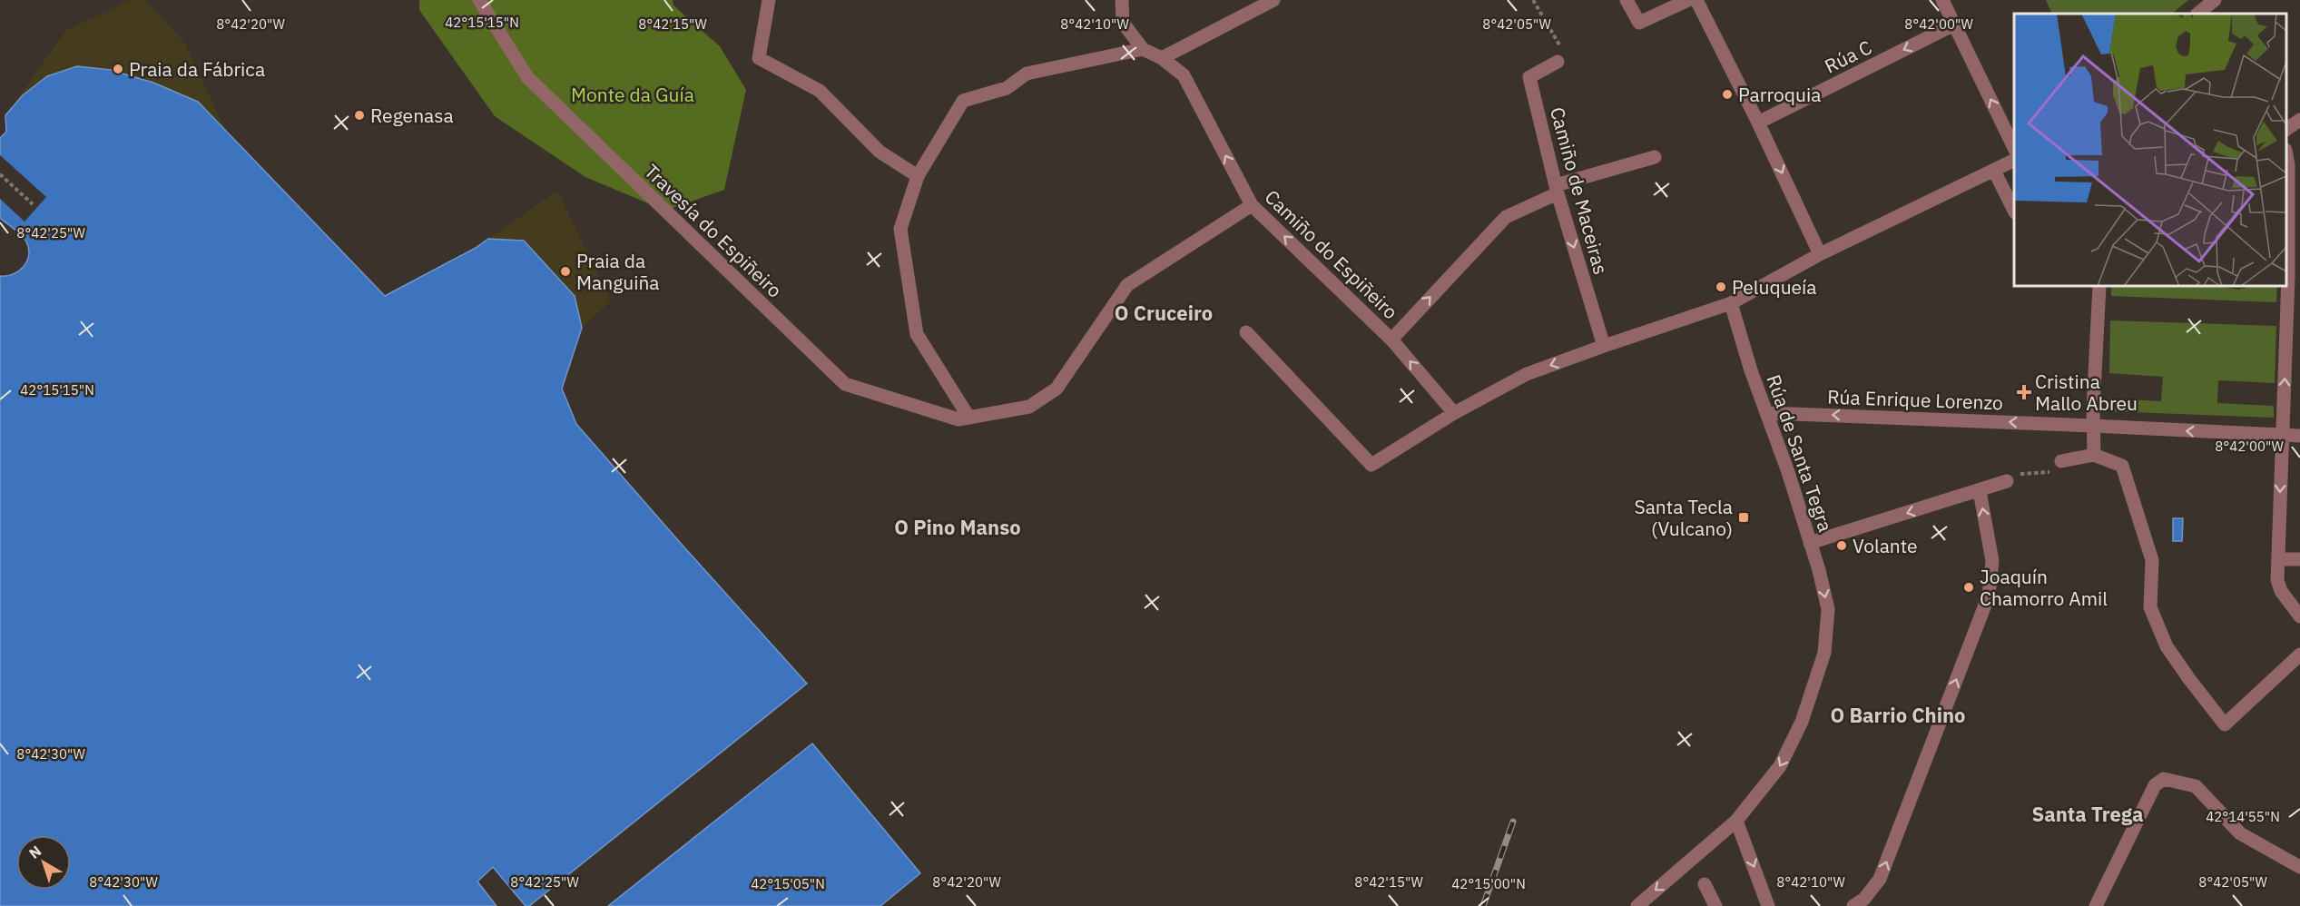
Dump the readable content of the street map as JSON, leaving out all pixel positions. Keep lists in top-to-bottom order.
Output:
{
  "streets": {
    "street": [
      "Rúa C",
      "Camiño de Maceiras",
      "Travesía do Espiñeiro",
      "Camiño do Espiñeiro",
      "Rúa Enrique Lorenzo",
      "Rúa de Santa Tegra"
    ]
  },
  "crossings": [
    ["Camiño de Maceiras", "Camiño do Espiñeiro"],
    ["Travesía do Espiñeiro", "Camiño do Espiñeiro"],
    ["Rúa Enrique Lorenzo", "Rúa de Santa Tegra"]
  ],
  "one_way": ["Rúa C", "Camiño de Maceiras", "Rúa de Santa Tegra"],
  "districts": [
    "O Cruceiro",
    "O Pino Manso",
    "O Barrio Chino",
    "Santa Trega"
  ],
  "parks": ["Monte da Guía"],
  "places": {
    "other": [
      "Praia da Fábrica",
      "Parroquia",
      "Regenasa",
      "Praia da Manguiña",
      "Peluqueía",
      "Volante",
      "Joaquín Chamorro Amil"
    ],
    "health": ["Cristina Mallo Abreu"],
    "transit": ["Santa Tecla (Vulcano)"]
  },
  "north": "top left",
  "coordinates": [
    "42°15'15\"N",
    "8°42'00\"W",
    "8°42'20\"W",
    "8°42'15\"W",
    "8°42'10\"W",
    "8°42'05\"W",
    "8°42'25\"W",
    "8°42'30\"W",
    "42°14'55\"N",
    "42°15'05\"N",
    "42°15'00\"N"
  ]
}
